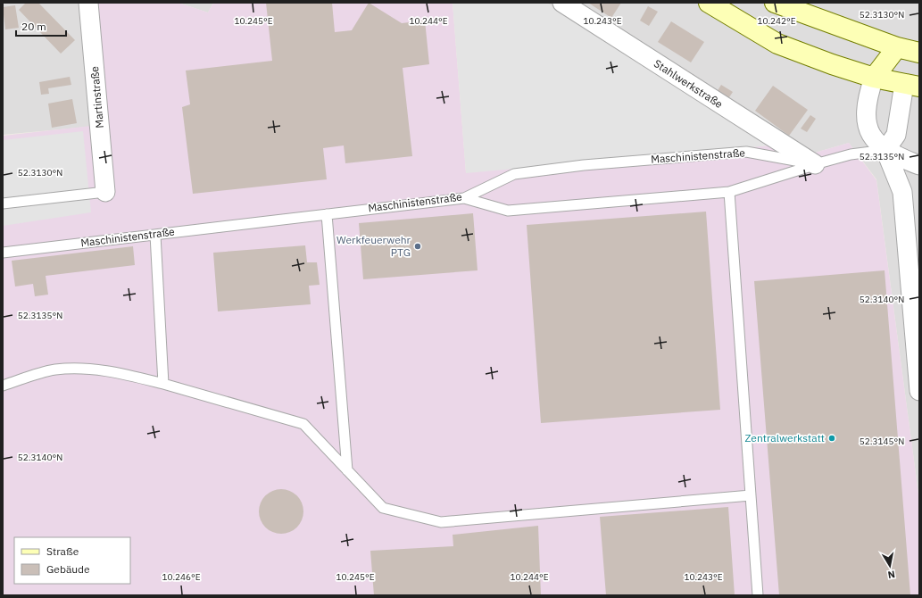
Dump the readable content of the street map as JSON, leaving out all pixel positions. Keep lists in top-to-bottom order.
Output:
{
  "streets": {
    "street": ["Stahlwerkstraße", "Martinstraße"],
    "lane": ["Maschinistenstraße"]
  },
  "crossings": [
    ["Stahlwerkstraße", "Maschinistenstraße"]
  ],
  "places": ["Werkfeuerwehr PTG", "Zentralwerkstatt"],
  "legend": ["Straße", "Gebäude"],
  "scale_bar": "20 m",
  "north": "bottom",
  "coordinates": [
    "52.3130°N",
    "10.245°E",
    "10.244°E",
    "10.243°E",
    "10.242°E",
    "52.3135°N",
    "52.3140°N",
    "52.3145°N",
    "10.246°E"
  ]
}
